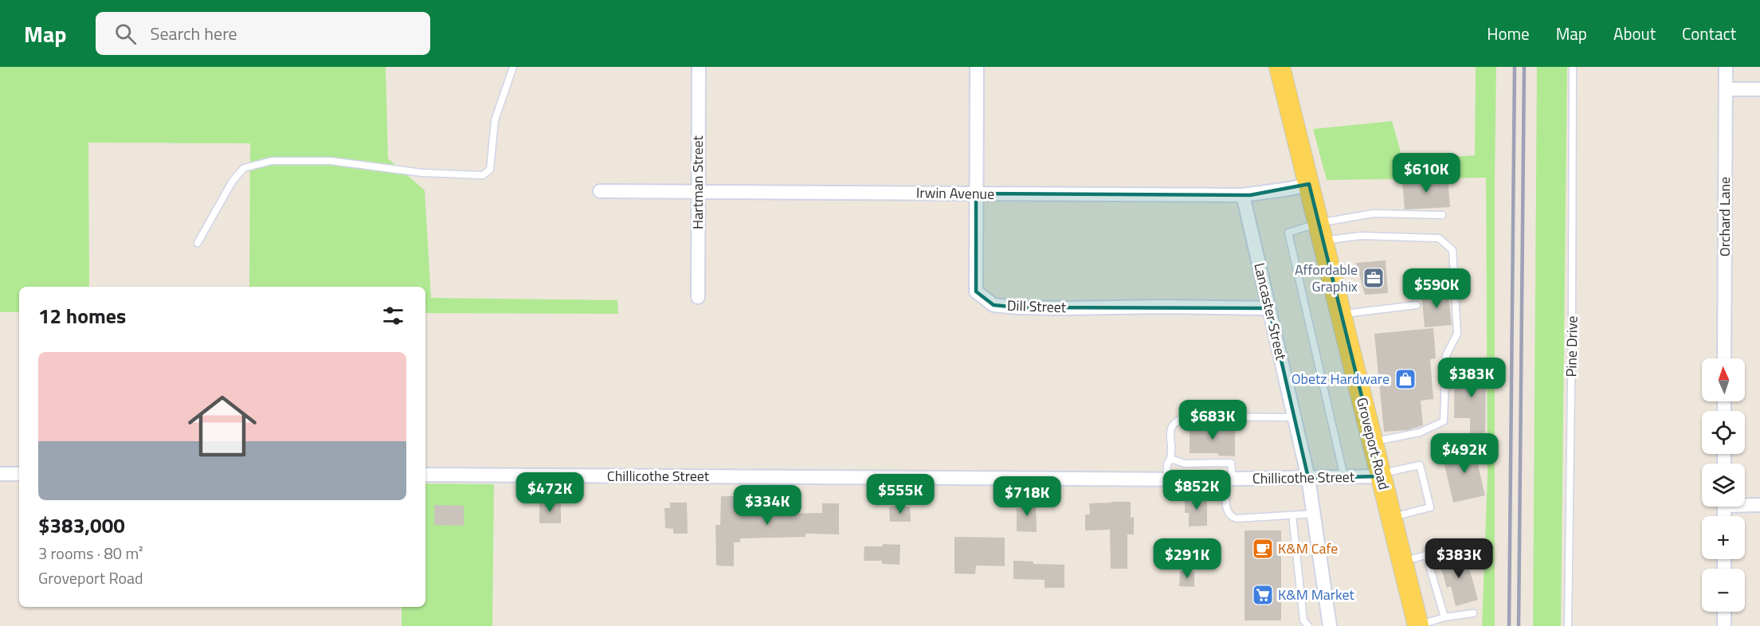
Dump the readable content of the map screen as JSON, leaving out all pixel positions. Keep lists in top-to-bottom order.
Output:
{
  "streets": {
    "main road": ["Groveport Road"],
    "street": [
      "Hartman Street",
      "Irwin Avenue",
      "Orchard Lane",
      "Dill Street",
      "Lancaster Street",
      "Chillicothe Street"
    ],
    "lane": ["Pine Drive"]
  },
  "crossings": [
    ["Hartman Street", "Irwin Avenue"],
    ["Irwin Avenue", "Dill Street"],
    ["Irwin Avenue", "Lancaster Street"],
    ["Irwin Avenue", "Groveport Road"],
    ["Dill Street", "Lancaster Street"],
    ["Lancaster Street", "Chillicothe Street"],
    ["Groveport Road", "Chillicothe Street"]
  ],
  "places": {
    "office": ["Affordable Graphix"],
    "shop": ["Obetz Hardware"],
    "cafe": ["K&M Cafe"],
    "supermarket": ["K&M Market"]
  },
  "north": "top",
  "page": {
    "header": "Map",
    "search": "Search here",
    "nav": [
      "Home",
      "Map",
      "About",
      "Contact"
    ],
    "price": [
      "$610K",
      "$590K",
      "$383K",
      "$683K",
      "$492K",
      "$852K",
      "$472K",
      "$555K",
      "$718K",
      "$334K",
      "$291K",
      "$383K"
    ],
    "heading": "12 homes",
    "list": [
      {
        "name": "$383,000",
        "note": "3 rooms · 80 m² · Groveport Road"
      }
    ],
    "map_buttons": ["+", "−"]
  }
}
